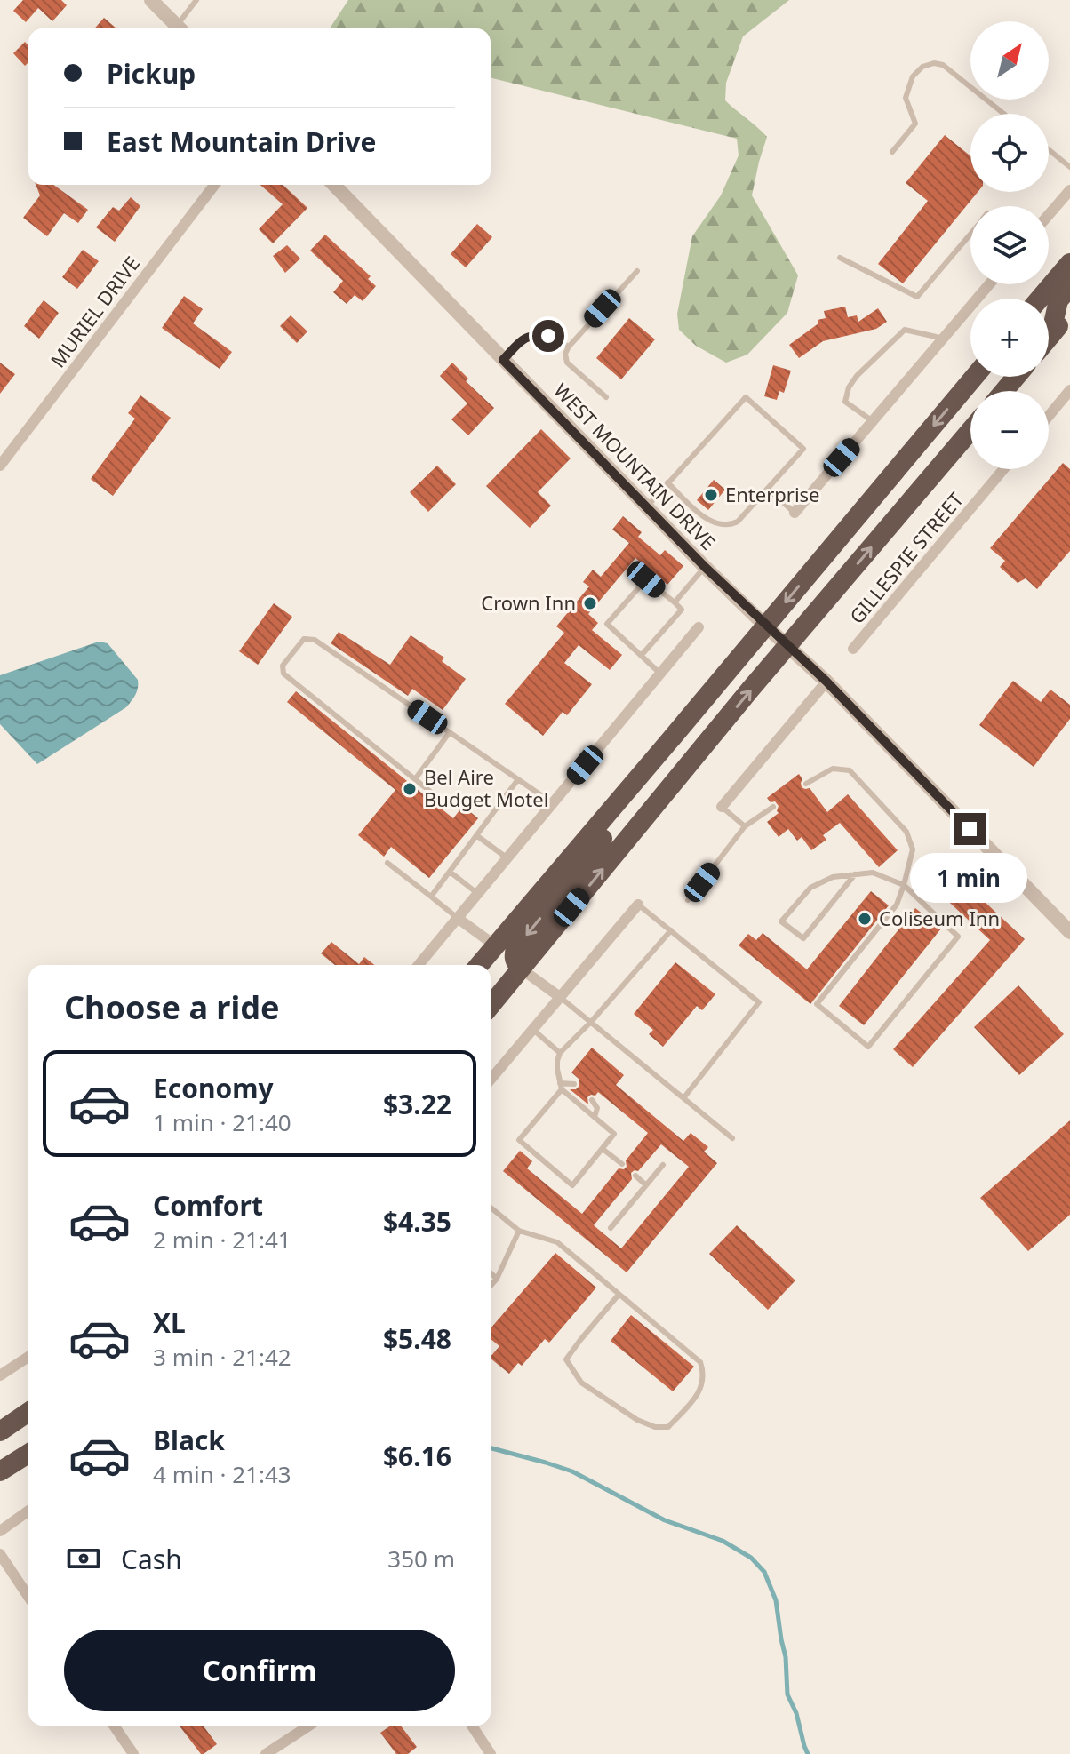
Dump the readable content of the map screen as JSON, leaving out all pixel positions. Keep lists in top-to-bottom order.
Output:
{
  "streets": {
    "street": ["MURIEL DRIVE", "WEST MOUNTAIN DRIVE", "GILLESPIE STREET"]
  },
  "places": [
    "Enterprise",
    "Crown Inn",
    "Bel Aire Budget Motel",
    "Coliseum Inn"
  ],
  "north": "top right",
  "page": {
    "map_buttons": ["+", "−"],
    "banner": ["Pickup", "East Mountain Drive"],
    "bubble": "1 min",
    "heading": "Choose a ride",
    "list": [
      {
        "name": "Economy",
        "note": "1 min · 21:40",
        "value": "$3.22"
      },
      {
        "name": "Comfort",
        "note": "2 min · 21:41",
        "value": "$4.35"
      },
      {
        "name": "XL",
        "note": "3 min · 21:42",
        "value": "$5.48"
      },
      {
        "name": "Black",
        "note": "4 min · 21:43",
        "value": "$6.16"
      }
    ],
    "pay": ["Cash", "350 m"],
    "buttons": "Confirm"
  }
}
